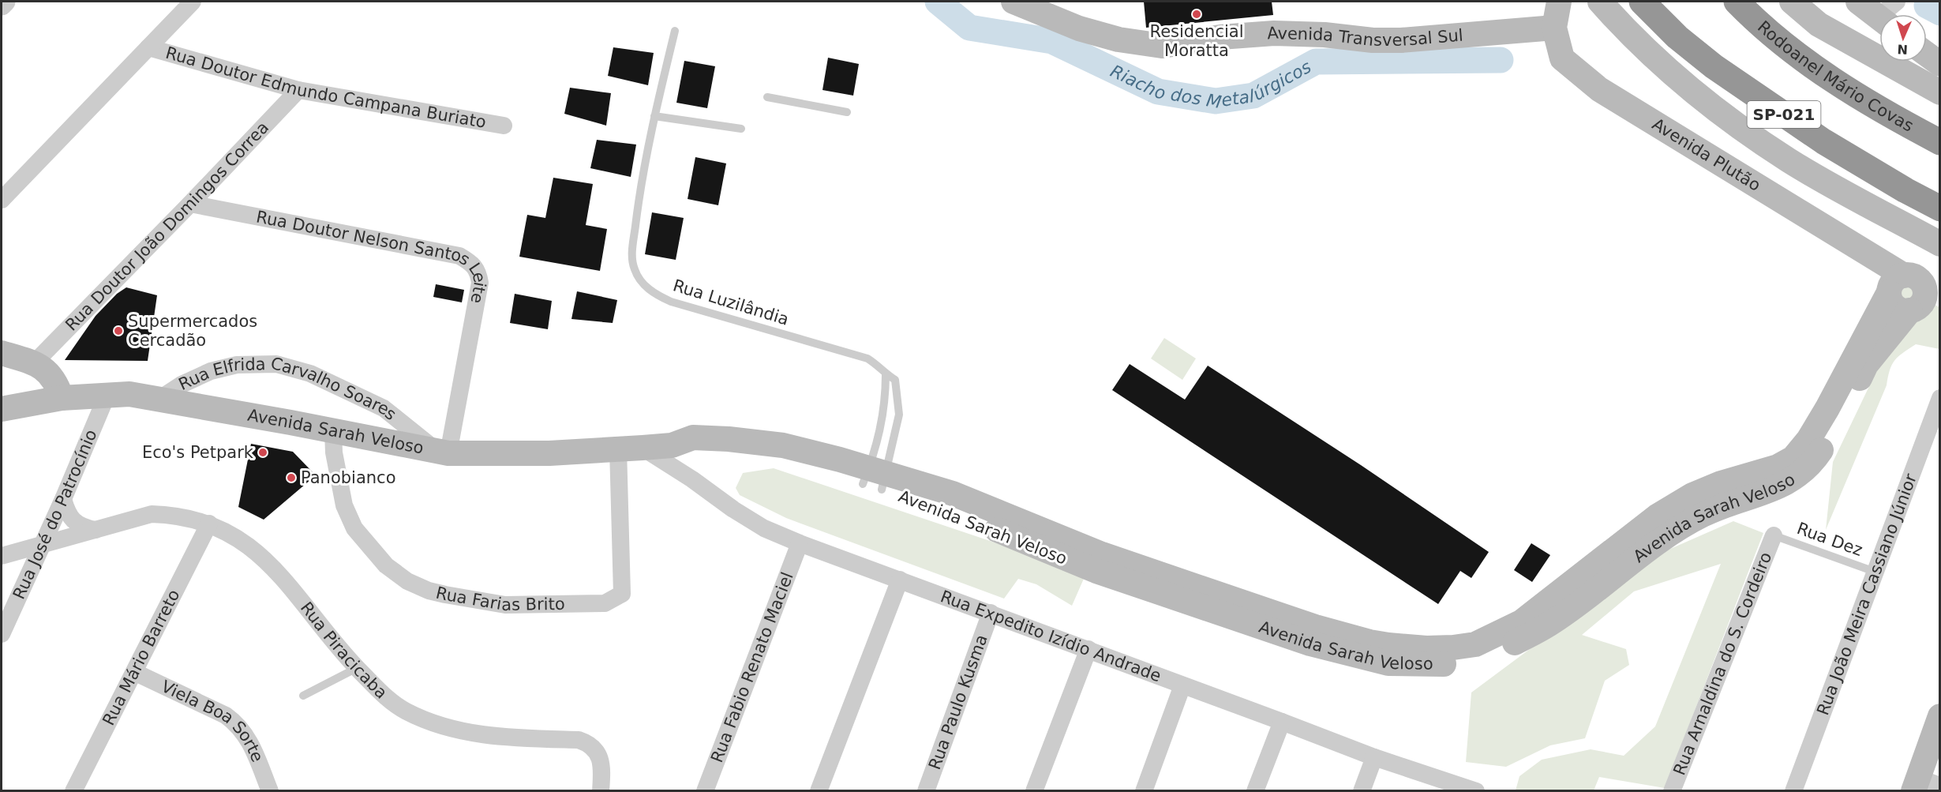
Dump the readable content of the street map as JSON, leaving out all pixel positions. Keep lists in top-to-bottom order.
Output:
{
  "streets": {
    "highway": ["Rodoanel Mário Covas", "SP-021"],
    "main road": ["Avenida Transversal Sul", "Avenida Plutão", "Avenida Sarah Veloso"],
    "street": [
      "Rua Doutor Edmundo Campana Buriato",
      "Rua Doutor João Domingos Correa",
      "Rua Doutor Nelson Santos Leite",
      "Rua Elfrida Carvalho Soares",
      "Rua José do Patrocínio",
      "Rua João Meira Cassiano Júnior",
      "Rua Farias Brito",
      "Rua Expedito Izídio Andrade",
      "Rua Piracicaba",
      "Rua Mário Barreto",
      "Rua Arnaldina do S. Cordeiro",
      "Rua Fabio Renato Maciel",
      "Rua Paulo Kusma",
      "Viela Boa Sorte"
    ],
    "lane": ["Rua Luzilândia", "Rua Dez"]
  },
  "crossings": [
    ["Avenida Transversal Sul", "Avenida Plutão"],
    ["Rua Doutor Edmundo Campana Buriato", "Rua Doutor João Domingos Correa"],
    ["Avenida Plutão", "Avenida Sarah Veloso"],
    ["Rua Doutor João Domingos Correa", "Rua Doutor Nelson Santos Leite"],
    ["Rua Doutor Nelson Santos Leite", "Rua Elfrida Carvalho Soares"],
    ["Rua Doutor Nelson Santos Leite", "Avenida Sarah Veloso"],
    ["Rua Luzilândia", "Avenida Sarah Veloso"],
    ["Rua Elfrida Carvalho Soares", "Avenida Sarah Veloso"],
    ["Avenida Sarah Veloso", "Rua José do Patrocínio"],
    ["Avenida Sarah Veloso", "Rua Farias Brito"],
    ["Avenida Sarah Veloso", "Rua Expedito Izídio Andrade"],
    ["Rua José do Patrocínio", "Rua Piracicaba"],
    ["Rua Dez", "Rua João Meira Cassiano Júnior"],
    ["Rua Dez", "Rua Arnaldina do S. Cordeiro"],
    ["Rua Expedito Izídio Andrade", "Rua Fabio Renato Maciel"],
    ["Rua Expedito Izídio Andrade", "Rua Paulo Kusma"],
    ["Rua Piracicaba", "Rua Mário Barreto"],
    ["Rua Mário Barreto", "Viela Boa Sorte"]
  ],
  "water": ["Riacho dos Metalúrgicos"],
  "places": [
    "Residencial Moratta",
    "Supermercados Cercadão",
    "Eco's Petpark",
    "Panobianco"
  ],
  "north": "bottom"
}
